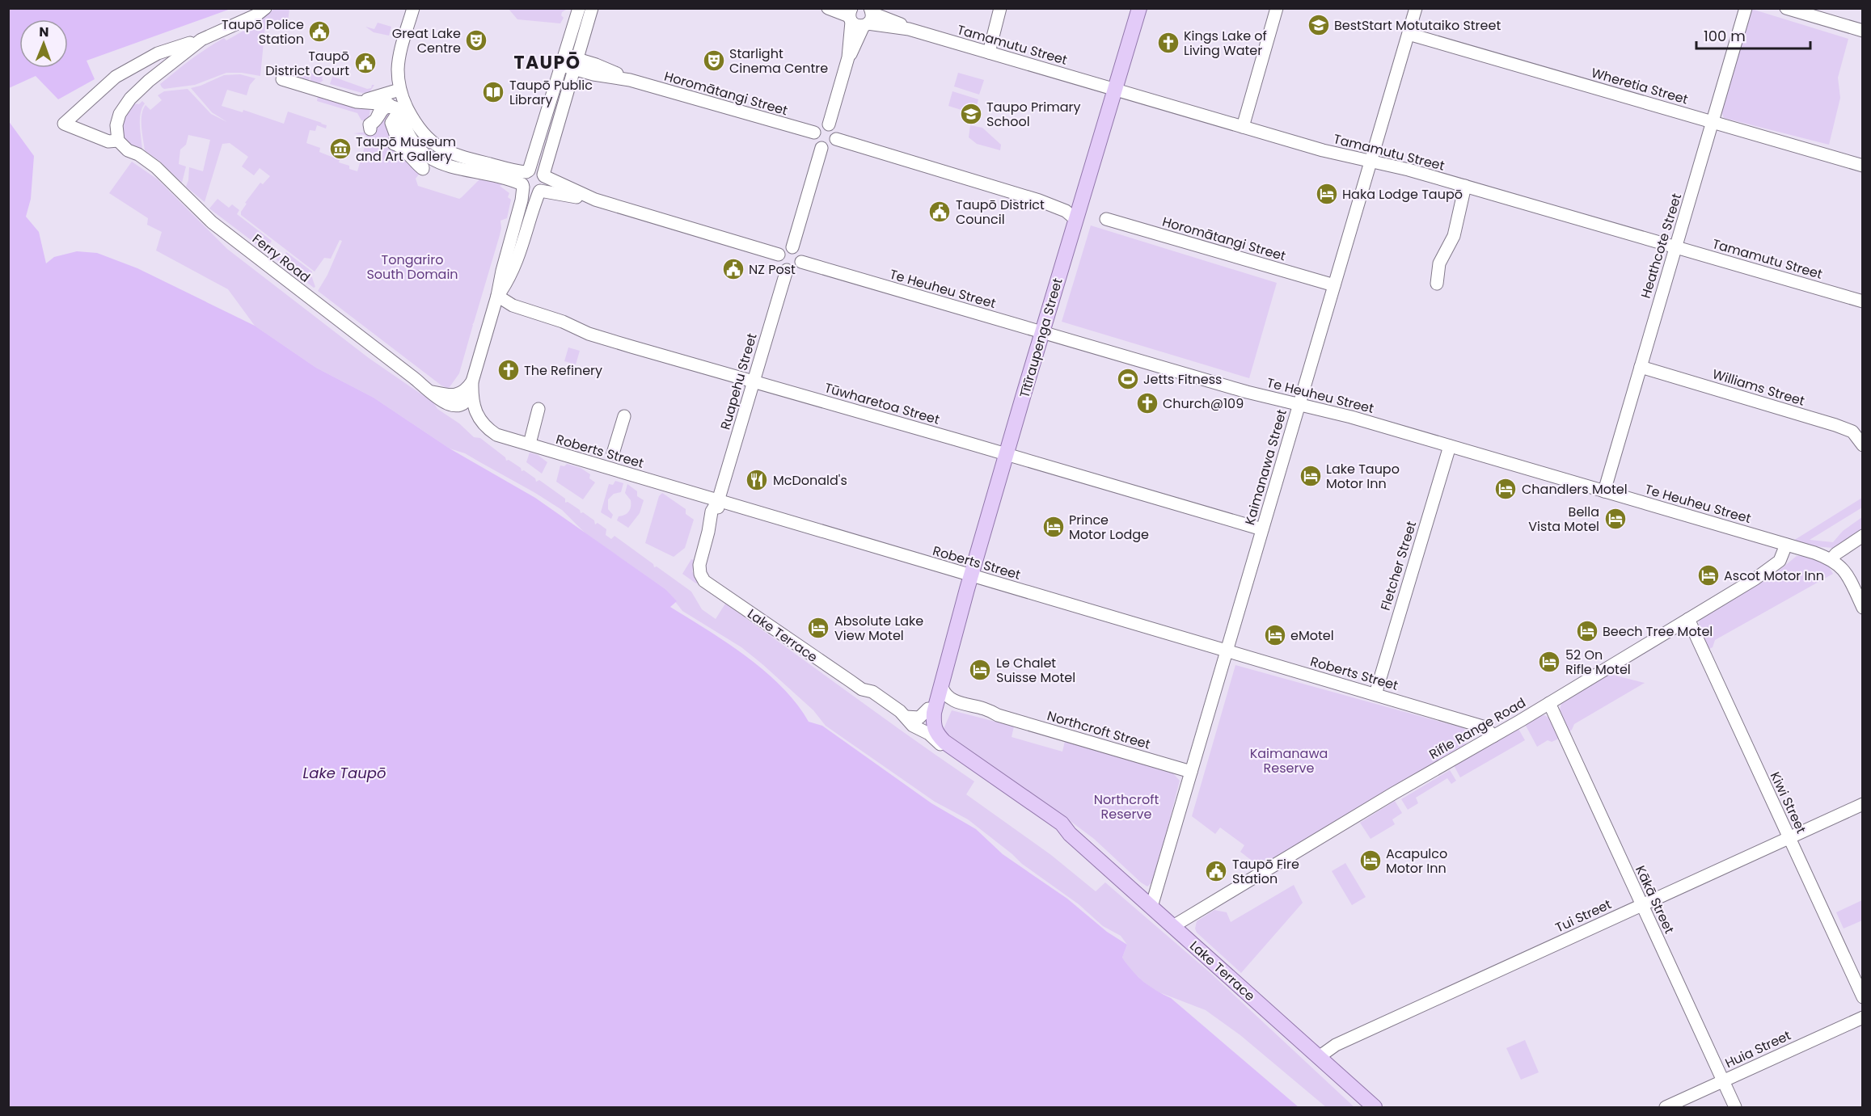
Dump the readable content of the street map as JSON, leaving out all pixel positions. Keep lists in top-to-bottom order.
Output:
{
  "streets": {
    "main road": ["Tītīraupenga Street", "Lake Terrace"],
    "street": [
      "Tamamutu Street",
      "Wheretia Street",
      "Horomātangi Street",
      "Heathcote Street",
      "Ferry Road",
      "Te Heuheu Street",
      "Ruapehu Street",
      "Williams Street",
      "Tūwharetoa Street",
      "Roberts Street",
      "Kaimanawa Street",
      "Fletcher Street",
      "Rifle Range Road",
      "Northcroft Street",
      "Kiwi Street",
      "Kākā Street",
      "Tui Street",
      "Huia Street"
    ]
  },
  "crossings": [
    ["Tamamutu Street", "Heathcote Street"],
    ["Tamamutu Street", "Tītīraupenga Street"],
    ["Tamamutu Street", "Kaimanawa Street"],
    ["Wheretia Street", "Heathcote Street"],
    ["Wheretia Street", "Kaimanawa Street"],
    ["Horomātangi Street", "Kaimanawa Street"],
    ["Heathcote Street", "Te Heuheu Street"],
    ["Heathcote Street", "Williams Street"],
    ["Ferry Road", "Roberts Street"],
    ["Te Heuheu Street", "Tītīraupenga Street"],
    ["Te Heuheu Street", "Ruapehu Street"],
    ["Te Heuheu Street", "Kaimanawa Street"],
    ["Te Heuheu Street", "Fletcher Street"],
    ["Te Heuheu Street", "Rifle Range Road"],
    ["Tītīraupenga Street", "Tūwharetoa Street"],
    ["Tītīraupenga Street", "Roberts Street"],
    ["Tītīraupenga Street", "Lake Terrace"],
    ["Tītīraupenga Street", "Northcroft Street"],
    ["Ruapehu Street", "Tūwharetoa Street"],
    ["Ruapehu Street", "Roberts Street"],
    ["Ruapehu Street", "Lake Terrace"],
    ["Tūwharetoa Street", "Kaimanawa Street"],
    ["Roberts Street", "Kaimanawa Street"],
    ["Roberts Street", "Fletcher Street"],
    ["Roberts Street", "Rifle Range Road"],
    ["Kaimanawa Street", "Lake Terrace"],
    ["Kaimanawa Street", "Northcroft Street"],
    ["Lake Terrace", "Rifle Range Road"],
    ["Lake Terrace", "Northcroft Street"],
    ["Lake Terrace", "Tui Street"],
    ["Rifle Range Road", "Kiwi Street"],
    ["Rifle Range Road", "Kākā Street"],
    ["Kiwi Street", "Tui Street"],
    ["Kākā Street", "Tui Street"],
    ["Kākā Street", "Huia Street"]
  ],
  "districts": ["TAUPŌ"],
  "water": ["Lake Taupō"],
  "parks": ["Tongariro South Domain", "Kaimanawa Reserve", "Northcroft Reserve"],
  "places": {
    "school or university": ["BestStart Motutaiko Street", "Taupo Primary School"],
    "public building": [
      "Taupō Police Station",
      "Taupō District Court",
      "Taupō District Council",
      "NZ Post",
      "Taupō Fire Station"
    ],
    "theatre": ["Great Lake Centre", "Starlight Cinema Centre"],
    "church": ["Kings Lake of Living Water", "The Refinery", "Church@109"],
    "library": ["Taupō Public Library"],
    "museum": ["Taupō Museum and Art Gallery"],
    "hotel": [
      "Haka Lodge Taupō",
      "Lake Taupo Motor Inn",
      "Chandlers Motel",
      "Bella Vista Motel",
      "Prince Motor Lodge",
      "Ascot Motor Inn",
      "Absolute Lake View Motel",
      "Beech Tree Motel",
      "eMotel",
      "52 On Rifle Motel",
      "Le Chalet Suisse Motel",
      "Acapulco Motor Inn"
    ],
    "sports": ["Jetts Fitness"],
    "restaurant": ["McDonald's"]
  },
  "scale_bar": "100 m",
  "north": "top"
}
